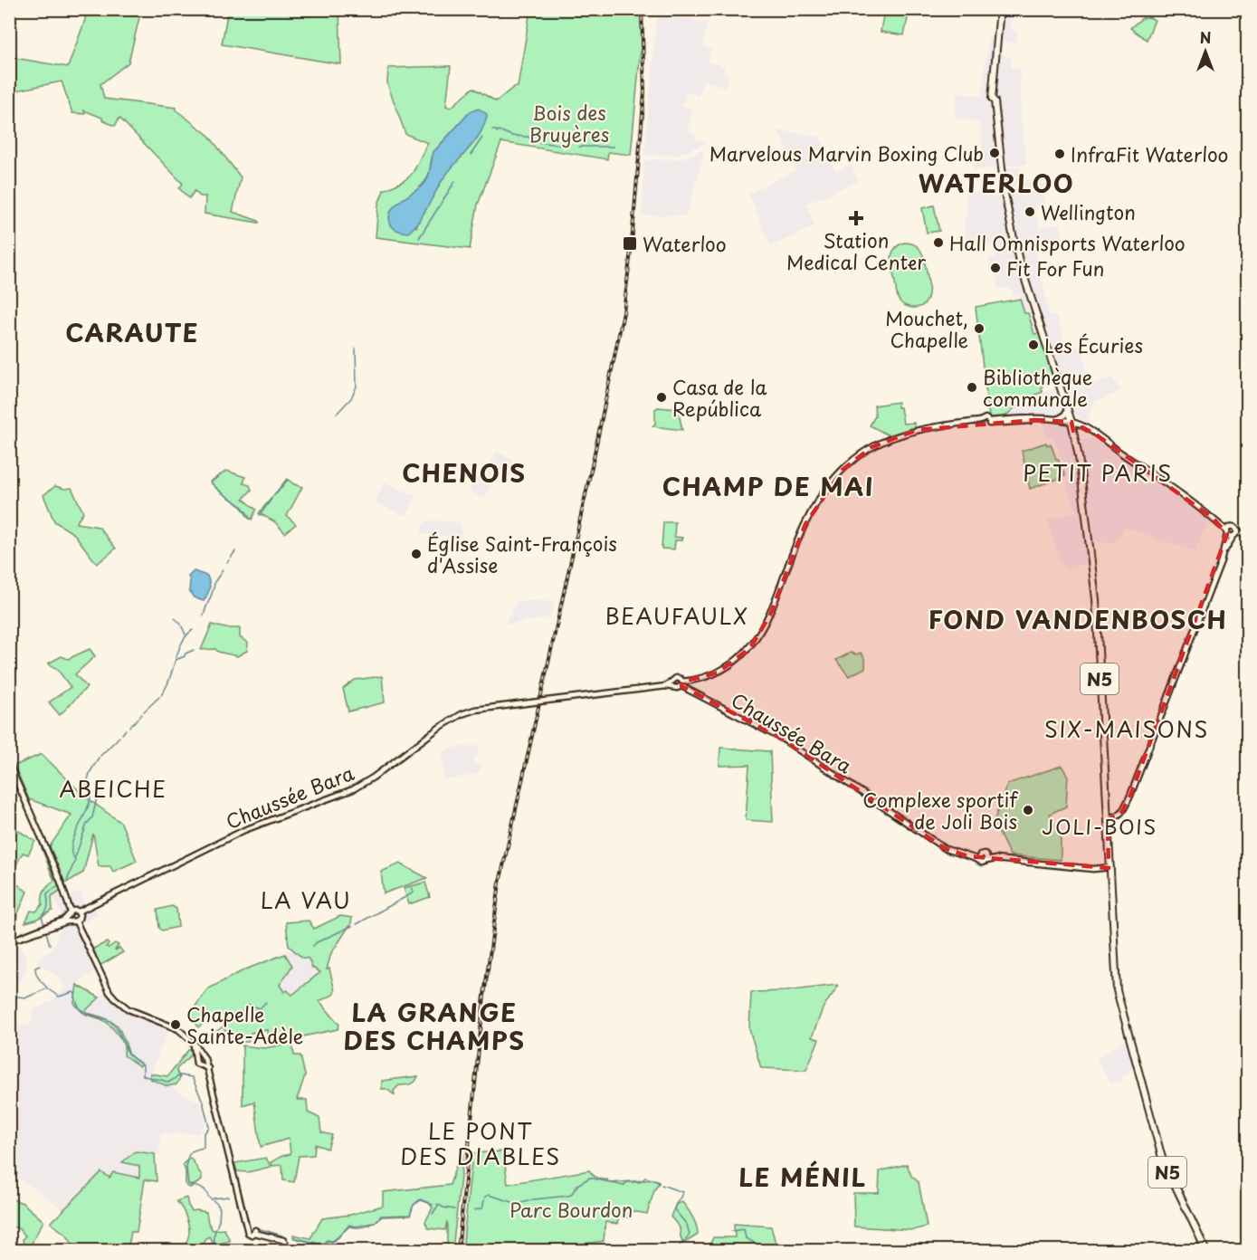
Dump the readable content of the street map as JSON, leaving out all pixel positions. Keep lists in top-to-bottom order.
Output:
{
  "streets": {
    "main road": ["N5", "Chaussée Bara"]
  },
  "districts": [
    "WATERLOO",
    "CARAUTE",
    "CHENOIS",
    "PETIT PARIS",
    "CHAMP DE MAI",
    "BEAUFAULX",
    "FOND VANDENBOSCH",
    "SIX-MAISONS",
    "ABEICHE",
    "JOLI-BOIS",
    "LA VAU",
    "LA GRANGE DES CHAMPS",
    "LE PONT DES DIABLES",
    "LE MÉNIL"
  ],
  "parks": ["Bois des Bruyères", "Parc Bourdon"],
  "places": {
    "other": [
      "Marvelous Marvin Boxing Club",
      "InfraFit Waterloo",
      "Wellington",
      "Hall Omnisports Waterloo",
      "Fit For Fun",
      "Mouchet, Chapelle",
      "Les Écuries",
      "Bibliothèque communale",
      "Casa de la República",
      "Église Saint-François d'Assise",
      "Complexe sportif de Joli Bois",
      "Chapelle Sainte-Adèle"
    ],
    "health": ["Station Medical Center"],
    "transit": ["Waterloo"]
  },
  "north": "top"
}
